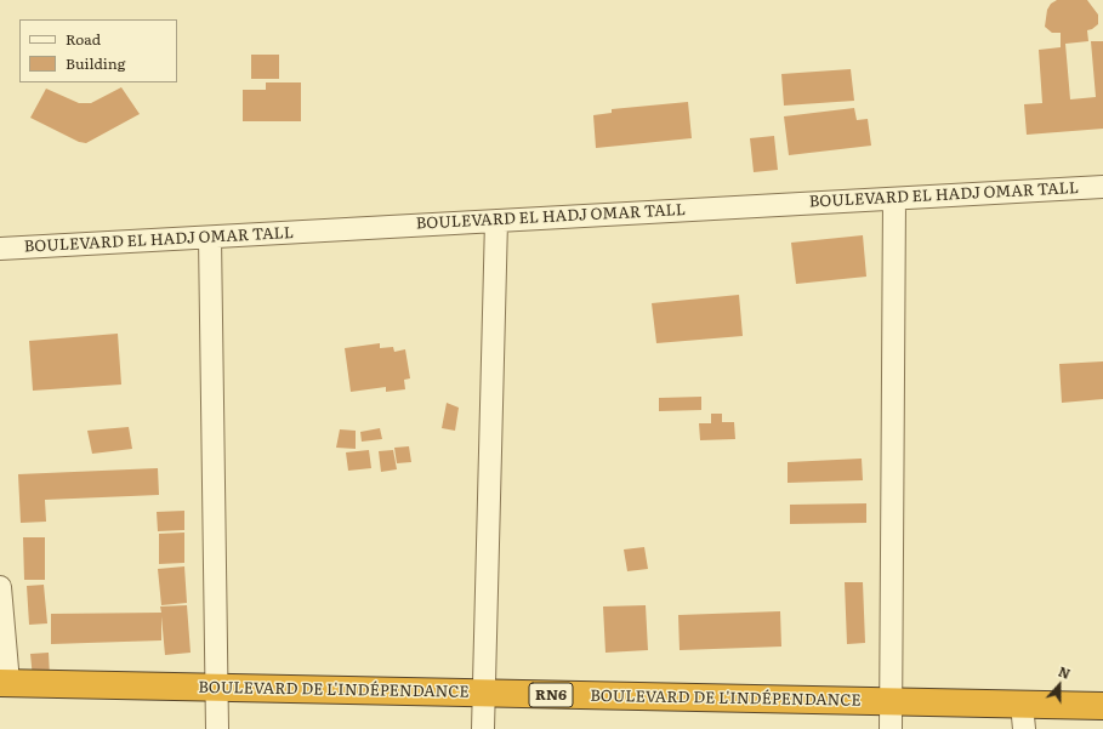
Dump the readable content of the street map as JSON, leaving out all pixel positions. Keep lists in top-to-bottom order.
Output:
{
  "streets": {
    "highway": ["BOULEVARD DE L'INDÉPENDANCE", "RN6"],
    "street": ["BOULEVARD EL HADJ OMAR TALL"]
  },
  "legend": ["Road", "Building"],
  "north": "top"
}
